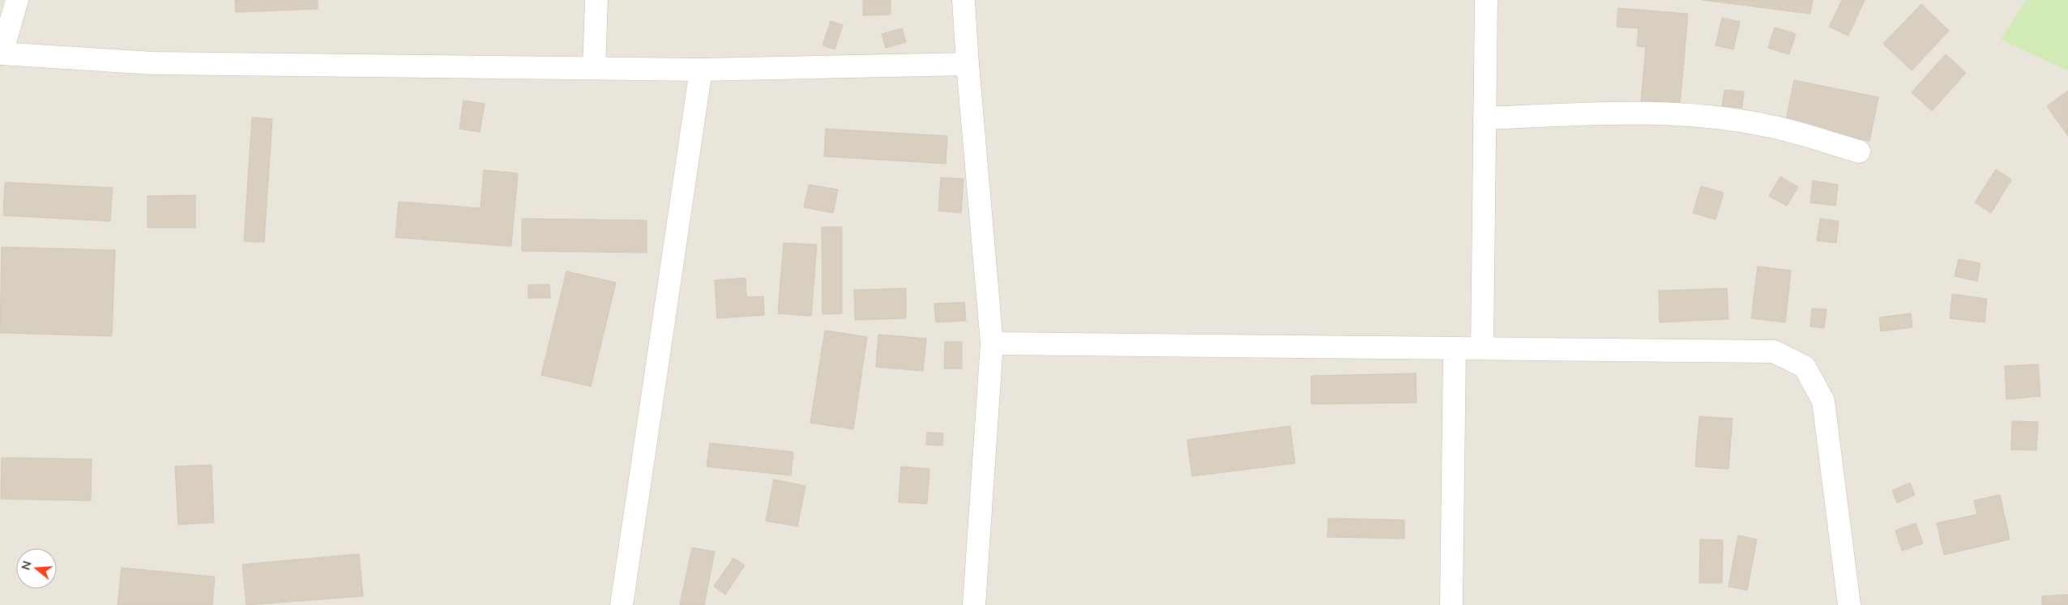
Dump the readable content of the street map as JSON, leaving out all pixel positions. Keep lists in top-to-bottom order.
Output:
{
  "north": "left"
}
